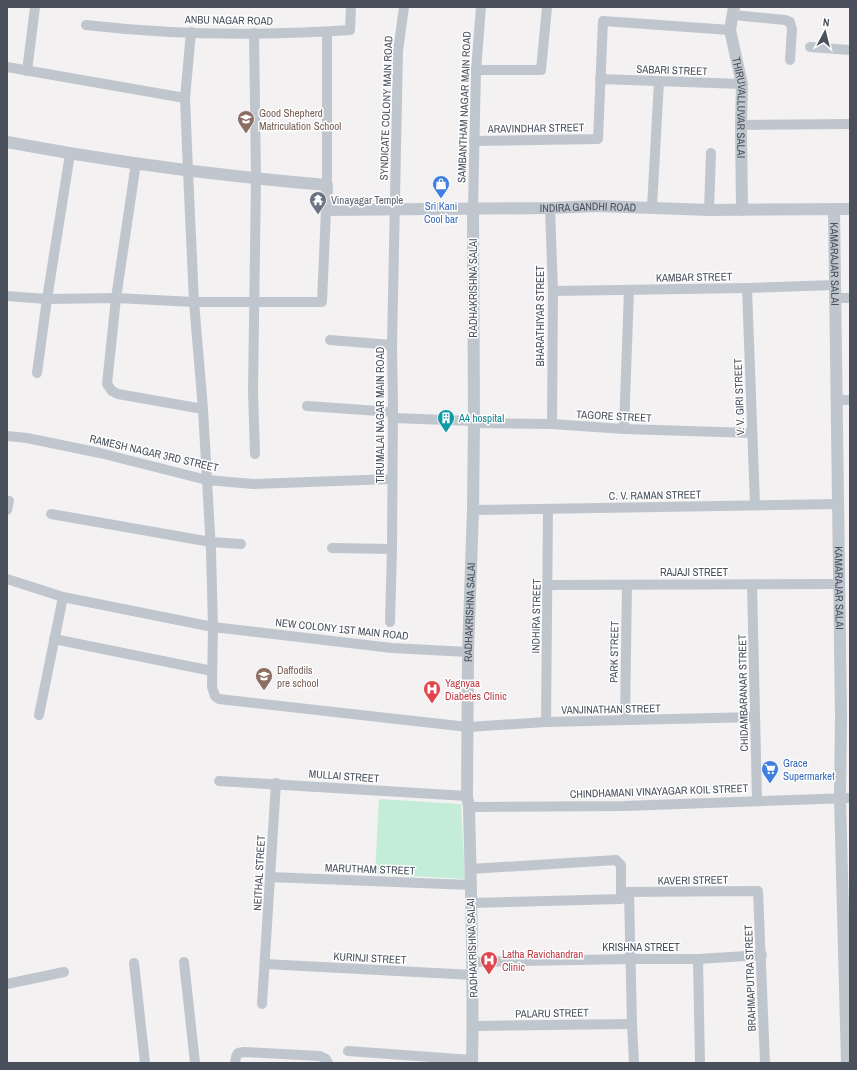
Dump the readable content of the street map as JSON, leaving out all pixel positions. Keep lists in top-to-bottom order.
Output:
{
  "streets": {
    "street": [
      "ANBU NAGAR ROAD",
      "SABARI STREET",
      "SAMBANTHAM NAGAR MAIN ROAD",
      "SYNDICATE COLONY MAIN ROAD",
      "THIRUVALLUVAR SALAI",
      "ARAVINDHAR STREET",
      "INDIRA GANDHI ROAD",
      "KAMARAJAR SALAI",
      "KAMBAR STREET",
      "RADHAKRISHNA SALAI",
      "BHARATHIYAR STREET",
      "V. V. GIRI STREET",
      "TIRUMALAI NAGAR MAIN ROAD",
      "TAGORE STREET",
      "RAMESH NAGAR 3RD STREET",
      "C. V. RAMAN STREET",
      "RAJAJI STREET",
      "INDHIRA STREET",
      "NEW COLONY 1ST MAIN ROAD",
      "PARK STREET",
      "CHIDAMBARANAR STREET",
      "VANJINATHAN STREET",
      "MULLAI STREET",
      "CHINDHAMANI VINAYAGAR KOIL STREET",
      "MARUTHAM STREET",
      "NEITHAL STREET",
      "KAVERI STREET",
      "KRISHNA STREET",
      "KURINJI STREET",
      "BRAHMAPUTRA STREET",
      "PALARU STREET"
    ]
  },
  "crossings": [
    ["ANBU NAGAR ROAD", "VANJINATHAN STREET"],
    ["SABARI STREET", "THIRUVALLUVAR SALAI"],
    ["SABARI STREET", "ARAVINDHAR STREET"],
    ["SAMBANTHAM NAGAR MAIN ROAD", "ARAVINDHAR STREET"],
    ["SAMBANTHAM NAGAR MAIN ROAD", "INDIRA GANDHI ROAD"],
    ["SAMBANTHAM NAGAR MAIN ROAD", "RADHAKRISHNA SALAI"],
    ["SYNDICATE COLONY MAIN ROAD", "INDIRA GANDHI ROAD"],
    ["SYNDICATE COLONY MAIN ROAD", "TIRUMALAI NAGAR MAIN ROAD"],
    ["THIRUVALLUVAR SALAI", "INDIRA GANDHI ROAD"],
    ["INDIRA GANDHI ROAD", "KAMARAJAR SALAI"],
    ["INDIRA GANDHI ROAD", "RADHAKRISHNA SALAI"],
    ["INDIRA GANDHI ROAD", "BHARATHIYAR STREET"],
    ["INDIRA GANDHI ROAD", "TIRUMALAI NAGAR MAIN ROAD"],
    ["KAMARAJAR SALAI", "KAMBAR STREET"],
    ["KAMARAJAR SALAI", "C. V. RAMAN STREET"],
    ["KAMARAJAR SALAI", "RAJAJI STREET"],
    ["KAMARAJAR SALAI", "CHINDHAMANI VINAYAGAR KOIL STREET"],
    ["KAMBAR STREET", "BHARATHIYAR STREET"],
    ["KAMBAR STREET", "V. V. GIRI STREET"],
    ["RADHAKRISHNA SALAI", "TAGORE STREET"],
    ["RADHAKRISHNA SALAI", "C. V. RAMAN STREET"],
    ["RADHAKRISHNA SALAI", "NEW COLONY 1ST MAIN ROAD"],
    ["RADHAKRISHNA SALAI", "VANJINATHAN STREET"],
    ["RADHAKRISHNA SALAI", "MULLAI STREET"],
    ["RADHAKRISHNA SALAI", "CHINDHAMANI VINAYAGAR KOIL STREET"],
    ["RADHAKRISHNA SALAI", "MARUTHAM STREET"],
    ["RADHAKRISHNA SALAI", "KAVERI STREET"],
    ["RADHAKRISHNA SALAI", "KRISHNA STREET"],
    ["RADHAKRISHNA SALAI", "KURINJI STREET"],
    ["RADHAKRISHNA SALAI", "PALARU STREET"],
    ["BHARATHIYAR STREET", "TAGORE STREET"],
    ["V. V. GIRI STREET", "TAGORE STREET"],
    ["V. V. GIRI STREET", "C. V. RAMAN STREET"],
    ["TIRUMALAI NAGAR MAIN ROAD", "TAGORE STREET"],
    ["TIRUMALAI NAGAR MAIN ROAD", "RAMESH NAGAR 3RD STREET"],
    ["RAMESH NAGAR 3RD STREET", "VANJINATHAN STREET"],
    ["C. V. RAMAN STREET", "INDHIRA STREET"],
    ["RAJAJI STREET", "INDHIRA STREET"],
    ["RAJAJI STREET", "PARK STREET"],
    ["RAJAJI STREET", "CHIDAMBARANAR STREET"],
    ["INDHIRA STREET", "VANJINATHAN STREET"],
    ["NEW COLONY 1ST MAIN ROAD", "VANJINATHAN STREET"],
    ["PARK STREET", "VANJINATHAN STREET"],
    ["CHIDAMBARANAR STREET", "VANJINATHAN STREET"],
    ["CHIDAMBARANAR STREET", "CHINDHAMANI VINAYAGAR KOIL STREET"],
    ["MULLAI STREET", "CHINDHAMANI VINAYAGAR KOIL STREET"],
    ["MULLAI STREET", "NEITHAL STREET"],
    ["MARUTHAM STREET", "NEITHAL STREET"],
    ["NEITHAL STREET", "KURINJI STREET"],
    ["KAVERI STREET", "BRAHMAPUTRA STREET"],
    ["KRISHNA STREET", "BRAHMAPUTRA STREET"]
  ],
  "places": {
    "school or university": ["Good Shepherd Matriculation School", "Daffodils pre school"],
    "shop": ["Sri Kani Cool bar"],
    "temple": ["Vinayagar Temple"],
    "building": ["A4 hospital"],
    "hospital": ["Yagnyaa Diabetes Clinic", "Latha Ravichandran Clinic"],
    "supermarket": ["Grace Supermarket"]
  },
  "north": "top"
}
